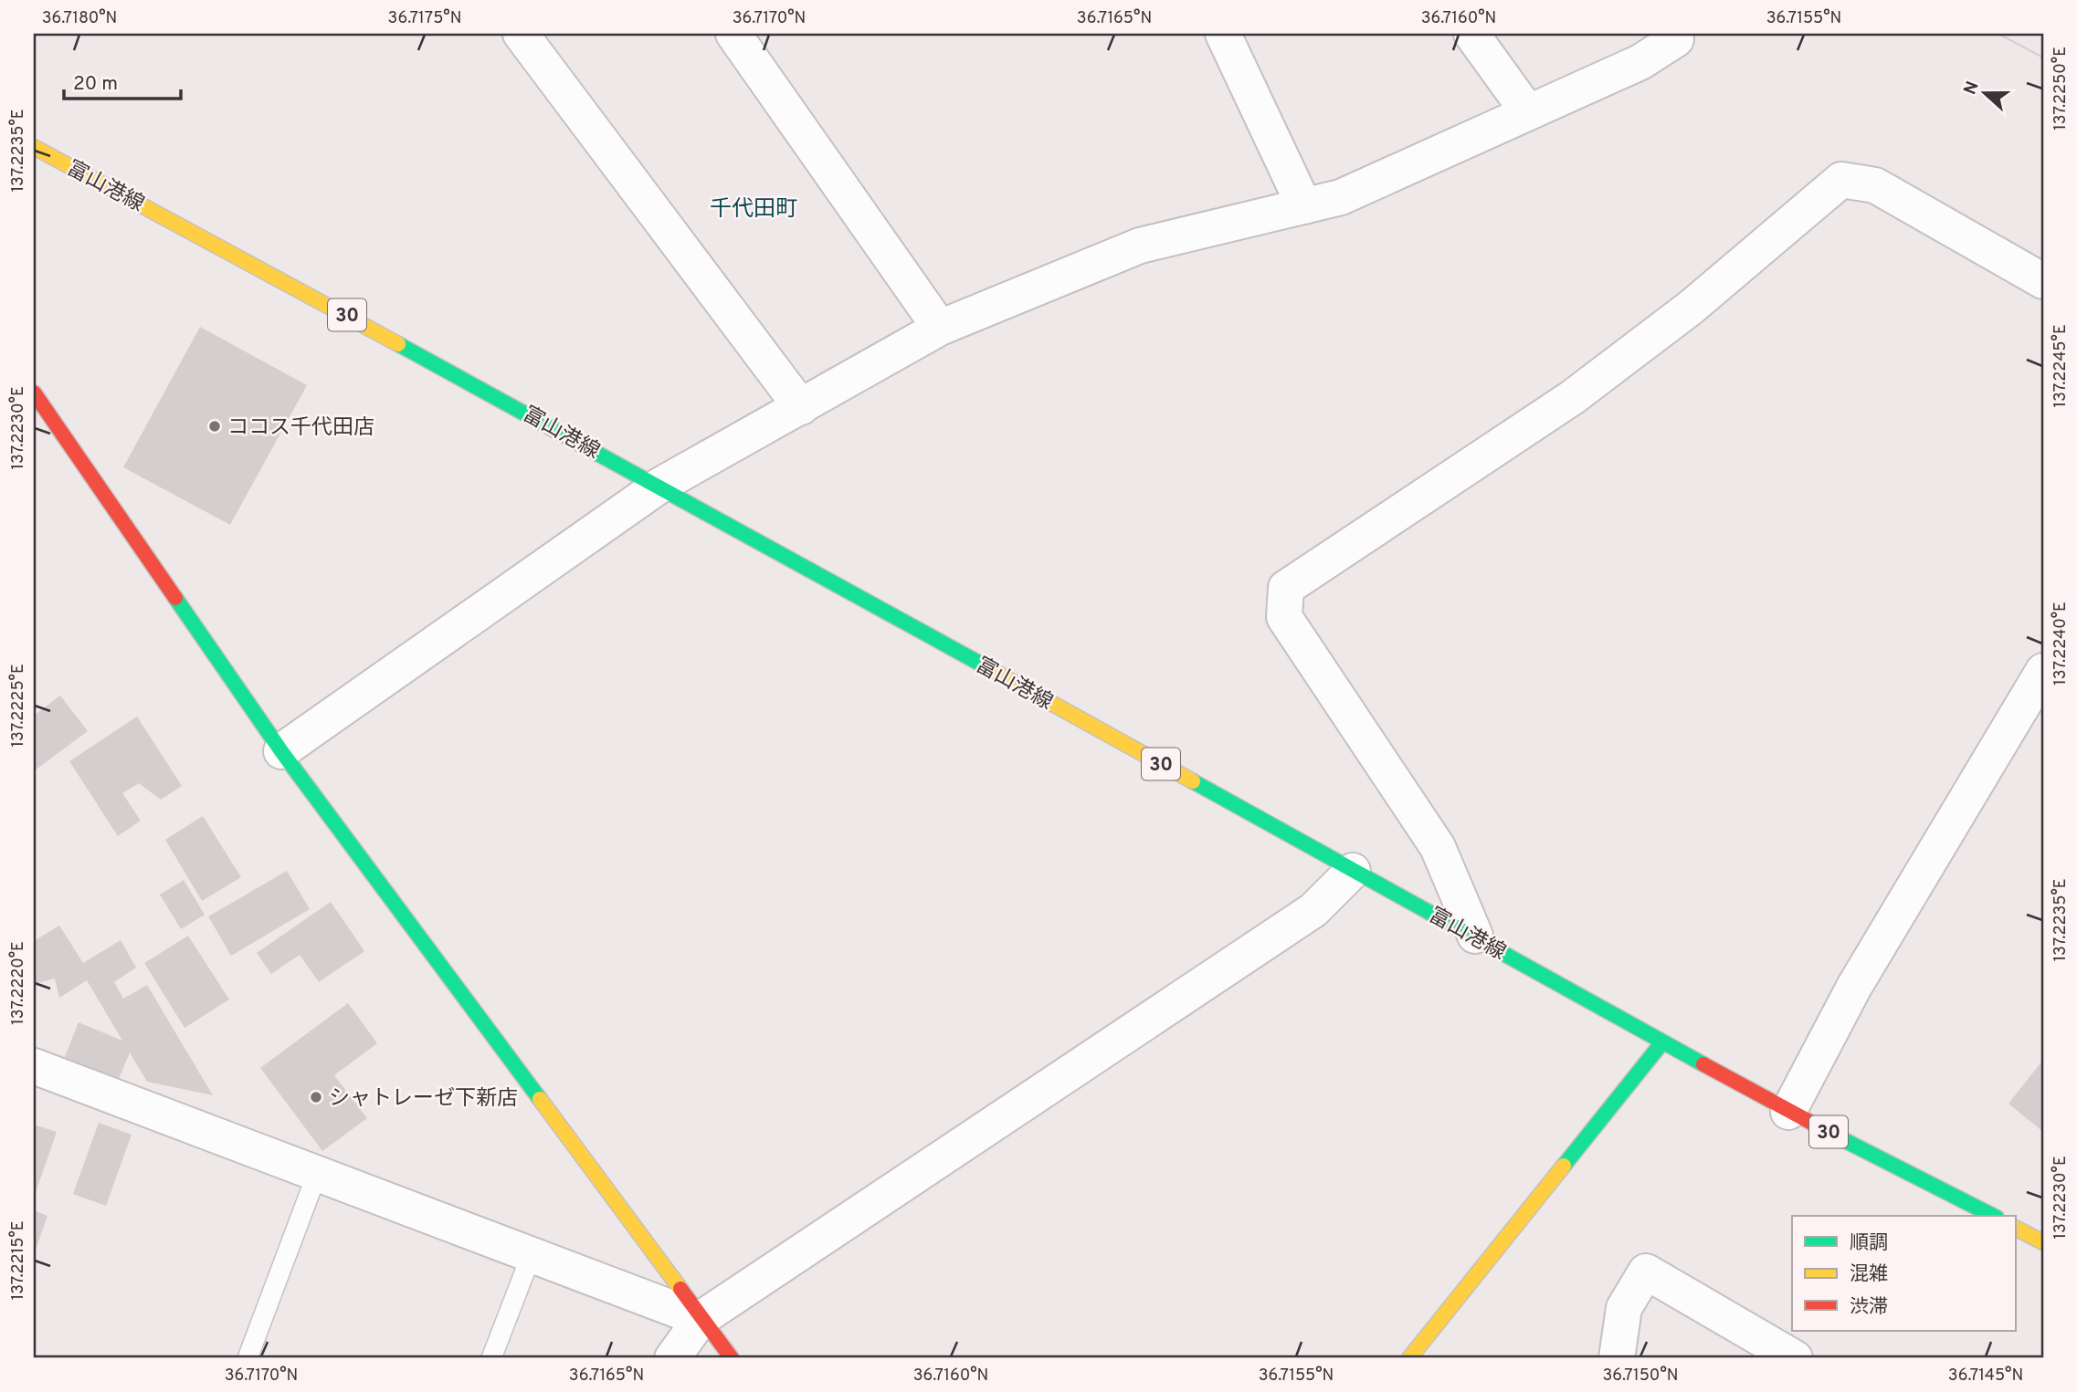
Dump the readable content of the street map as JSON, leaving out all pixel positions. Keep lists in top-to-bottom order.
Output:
{
  "streets": {
    "main road": ["富山港線", "30"]
  },
  "districts": ["千代田町"],
  "places": ["ココス千代田店", "シャトレーゼ下新店"],
  "legend": ["順調", "混雑", "渋滞"],
  "scale_bar": "20 m",
  "north": "left",
  "coordinates": [
    "36.7180°N",
    "36.7175°N",
    "36.7170°N",
    "36.7165°N",
    "36.7160°N",
    "36.7155°N",
    "137.2250°E",
    "137.2235°E",
    "137.2245°E",
    "137.2230°E",
    "137.2240°E",
    "137.2225°E",
    "137.2220°E",
    "137.2215°E",
    "36.7150°N",
    "36.7145°N"
  ]
}
